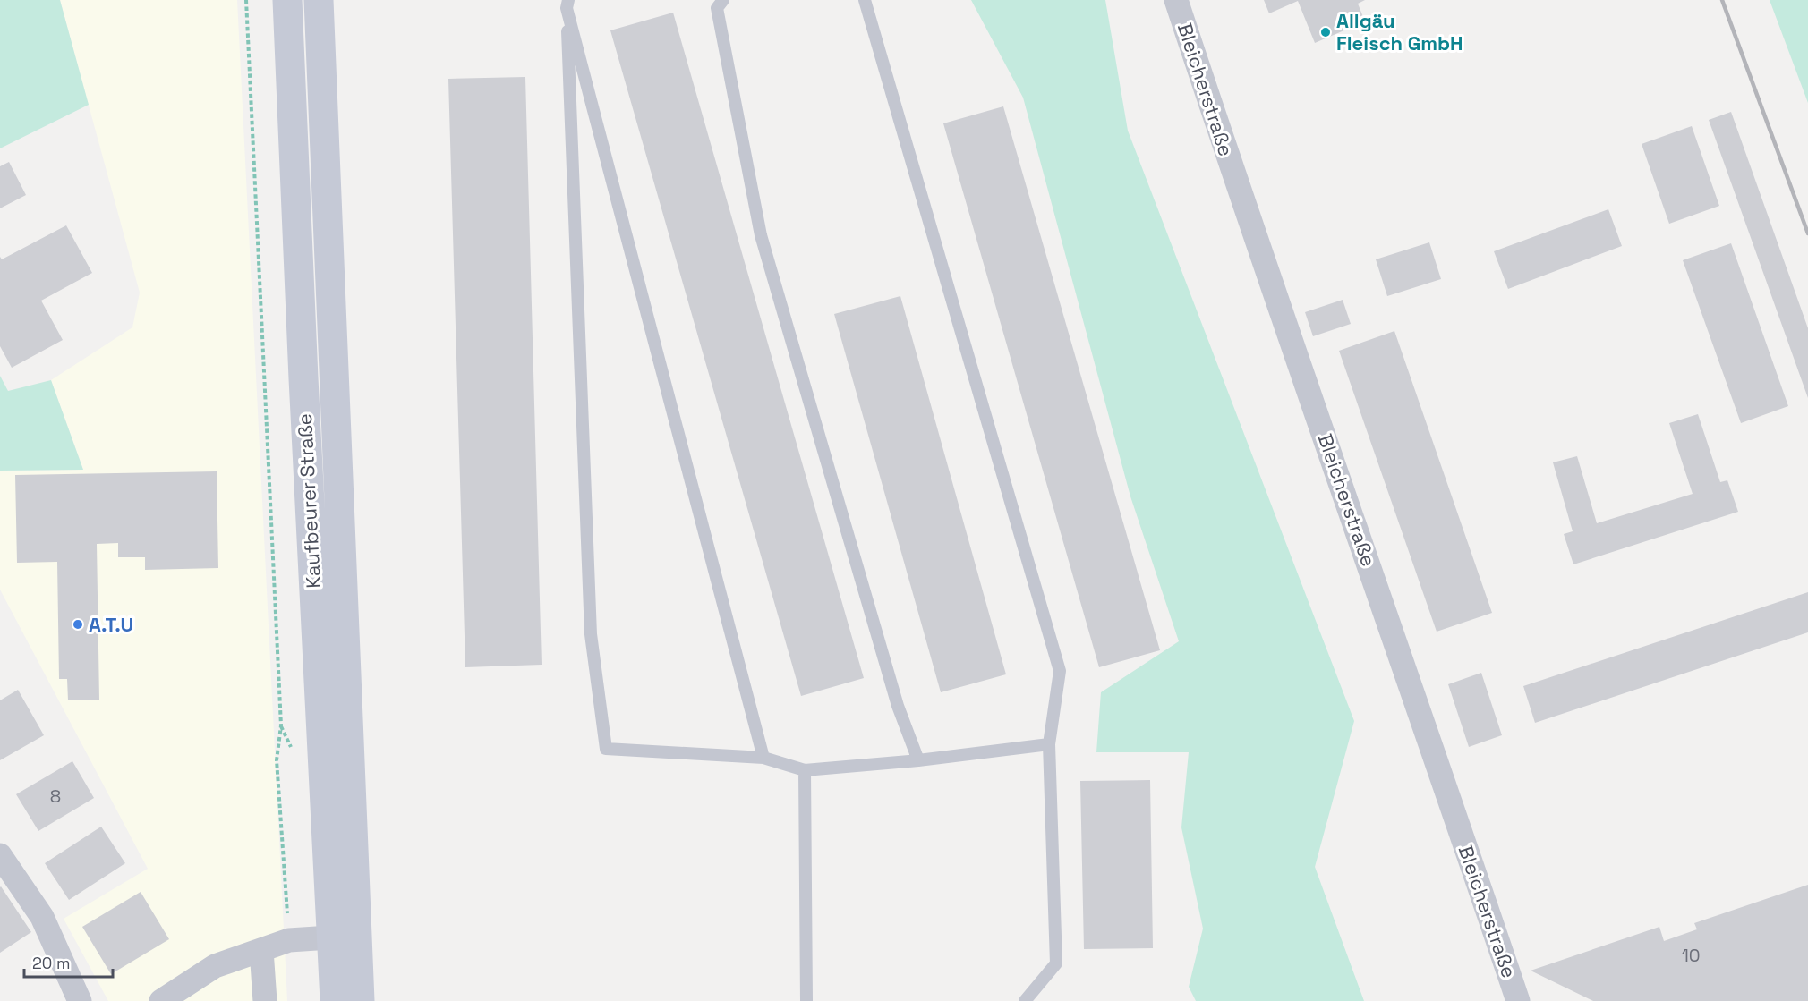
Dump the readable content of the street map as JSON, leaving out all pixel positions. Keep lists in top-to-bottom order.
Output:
{
  "streets": {
    "main road": ["Kaufbeurer Straße"],
    "street": ["Bleicherstraße"]
  },
  "places": ["Allgäu Fleisch GmbH", "A.T.U"],
  "house_numbers": ["8", "10"],
  "scale_bar": "20 m"
}
